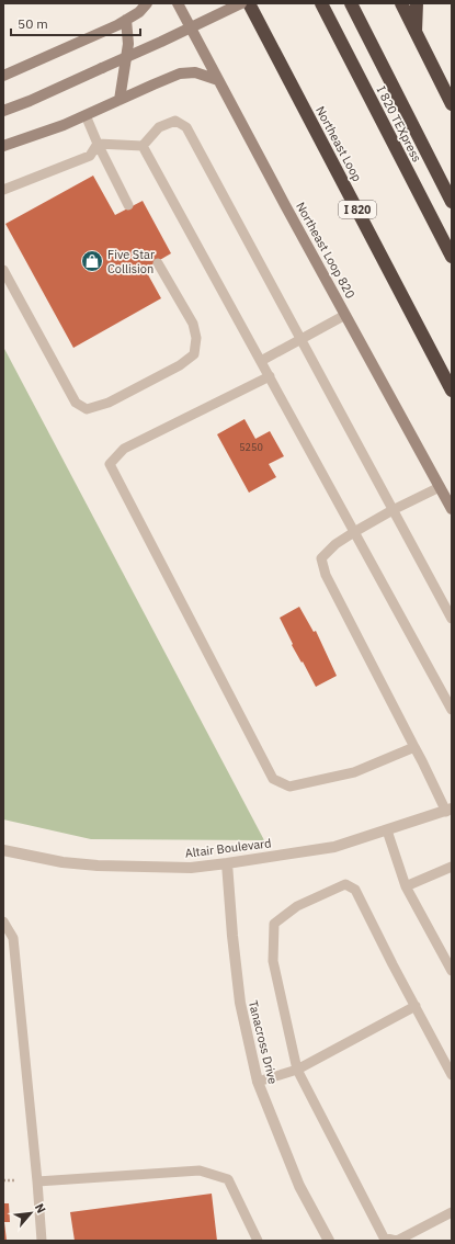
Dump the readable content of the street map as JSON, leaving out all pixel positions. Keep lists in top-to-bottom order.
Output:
{
  "streets": {
    "highway": ["I 820 TEXpress", "Northeast Loop", "I 820"],
    "main road": ["Northeast Loop 820"],
    "street": ["Altair Boulevard", "Tanacross Drive"]
  },
  "crossings": [
    ["Altair Boulevard", "Tanacross Drive"]
  ],
  "places": {
    "shop": ["Five Star Collision"]
  },
  "house_numbers": ["5250"],
  "scale_bar": "50 m",
  "north": "top right"
}
